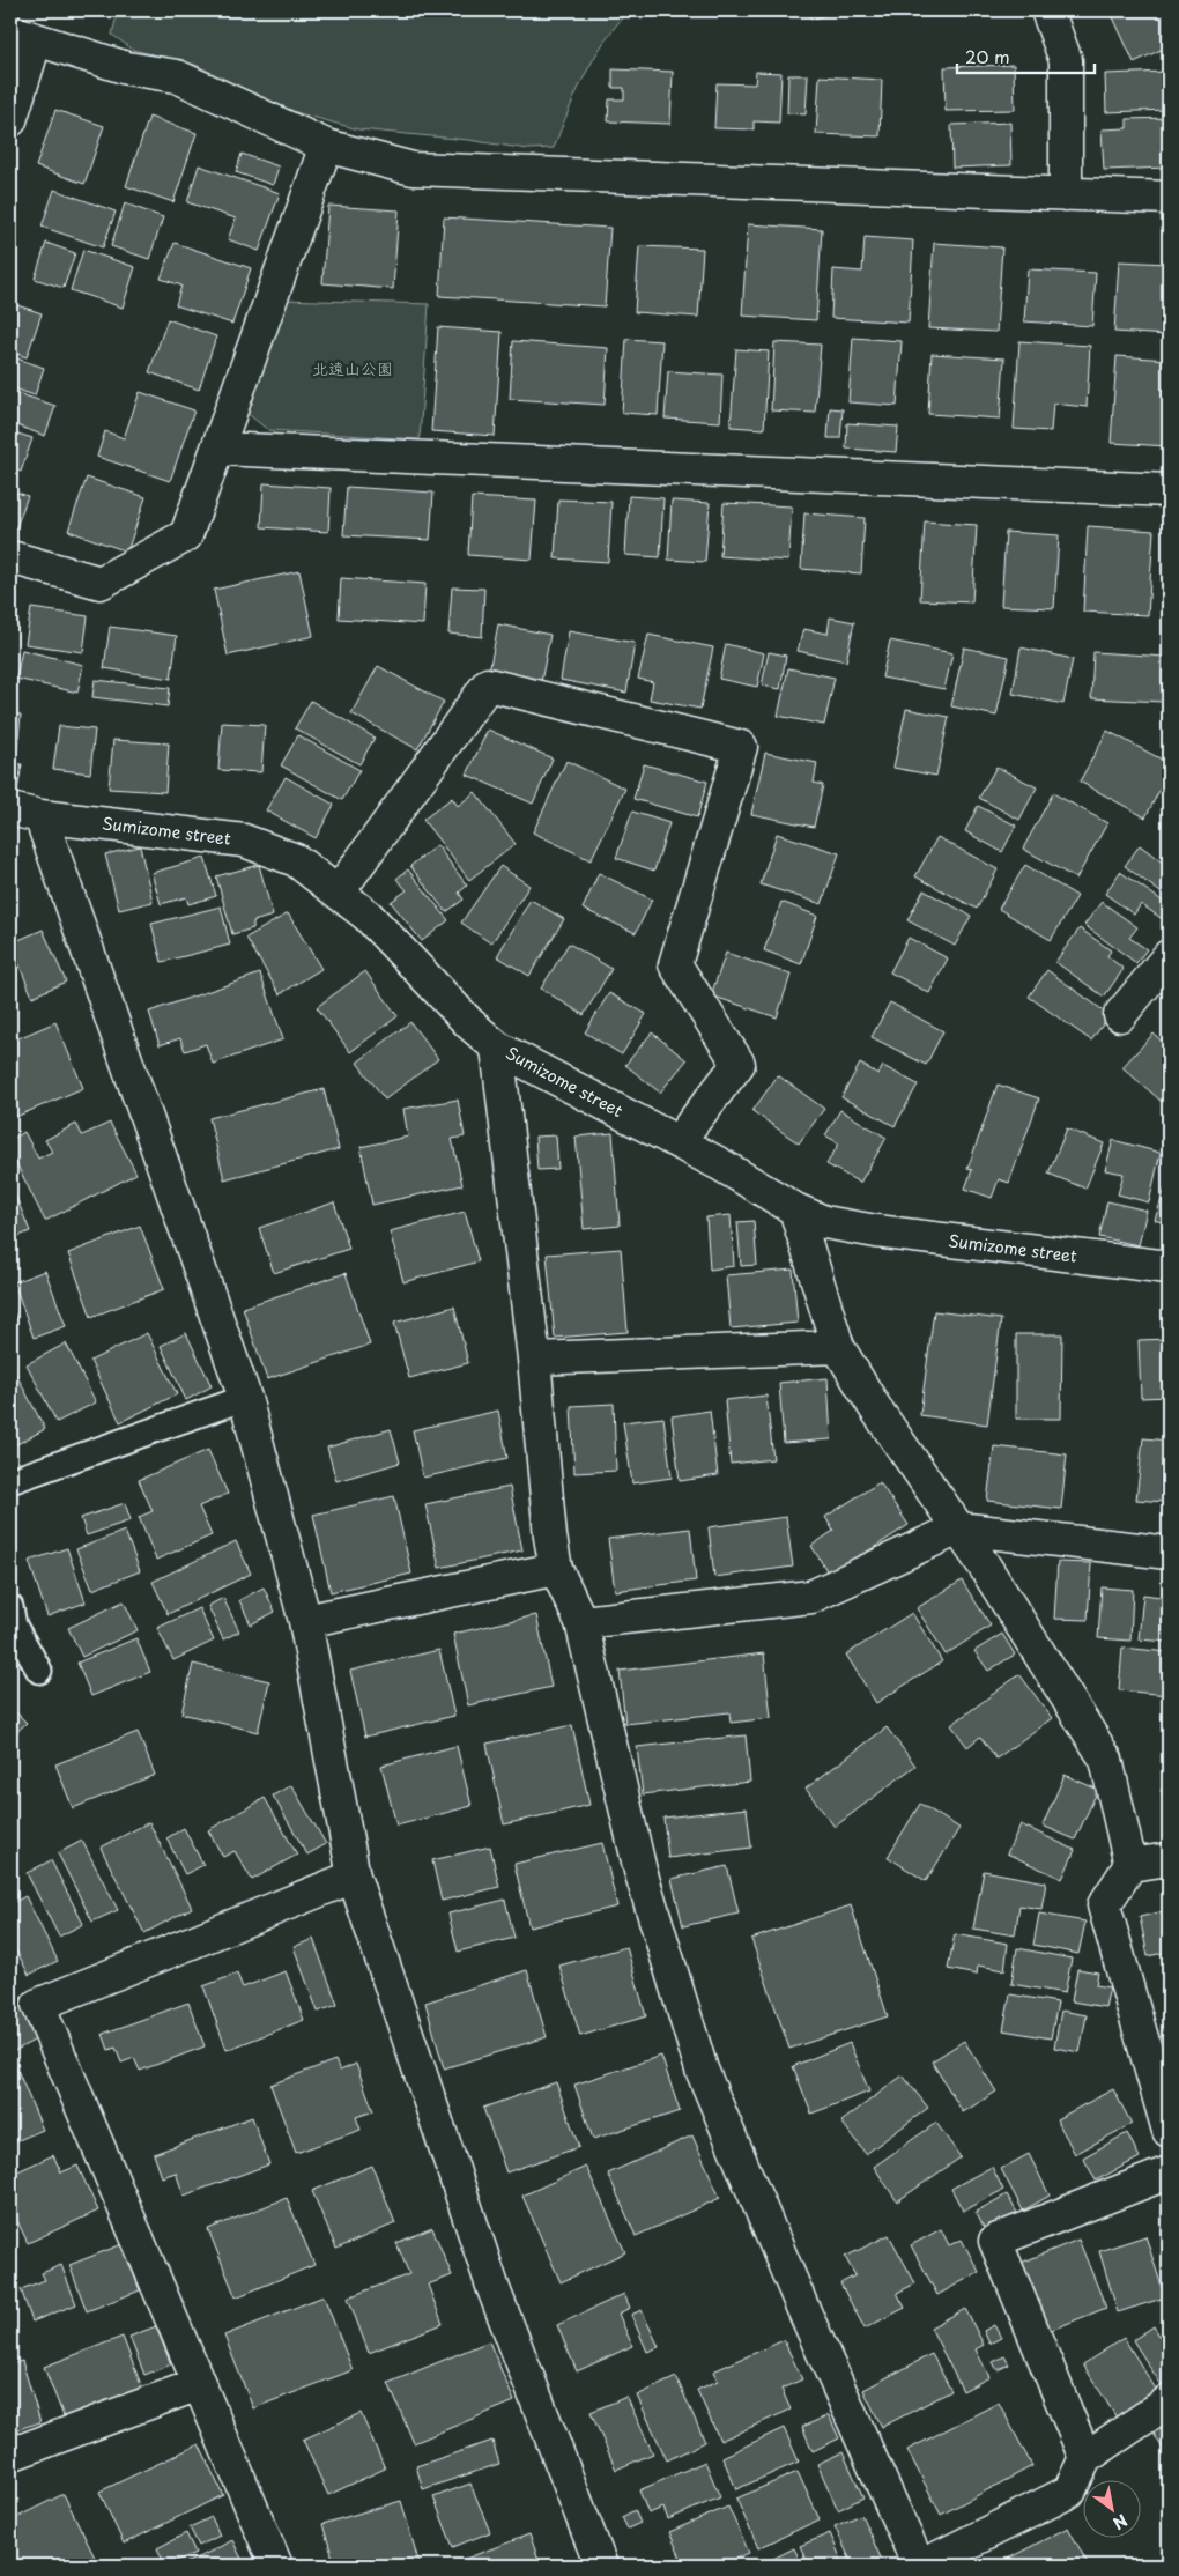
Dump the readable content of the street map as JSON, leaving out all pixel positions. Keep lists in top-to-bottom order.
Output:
{
  "streets": {
    "street": ["Sumizome street"]
  },
  "parks": ["北遠山公園"],
  "scale_bar": "20 m",
  "north": "bottom right"
}
